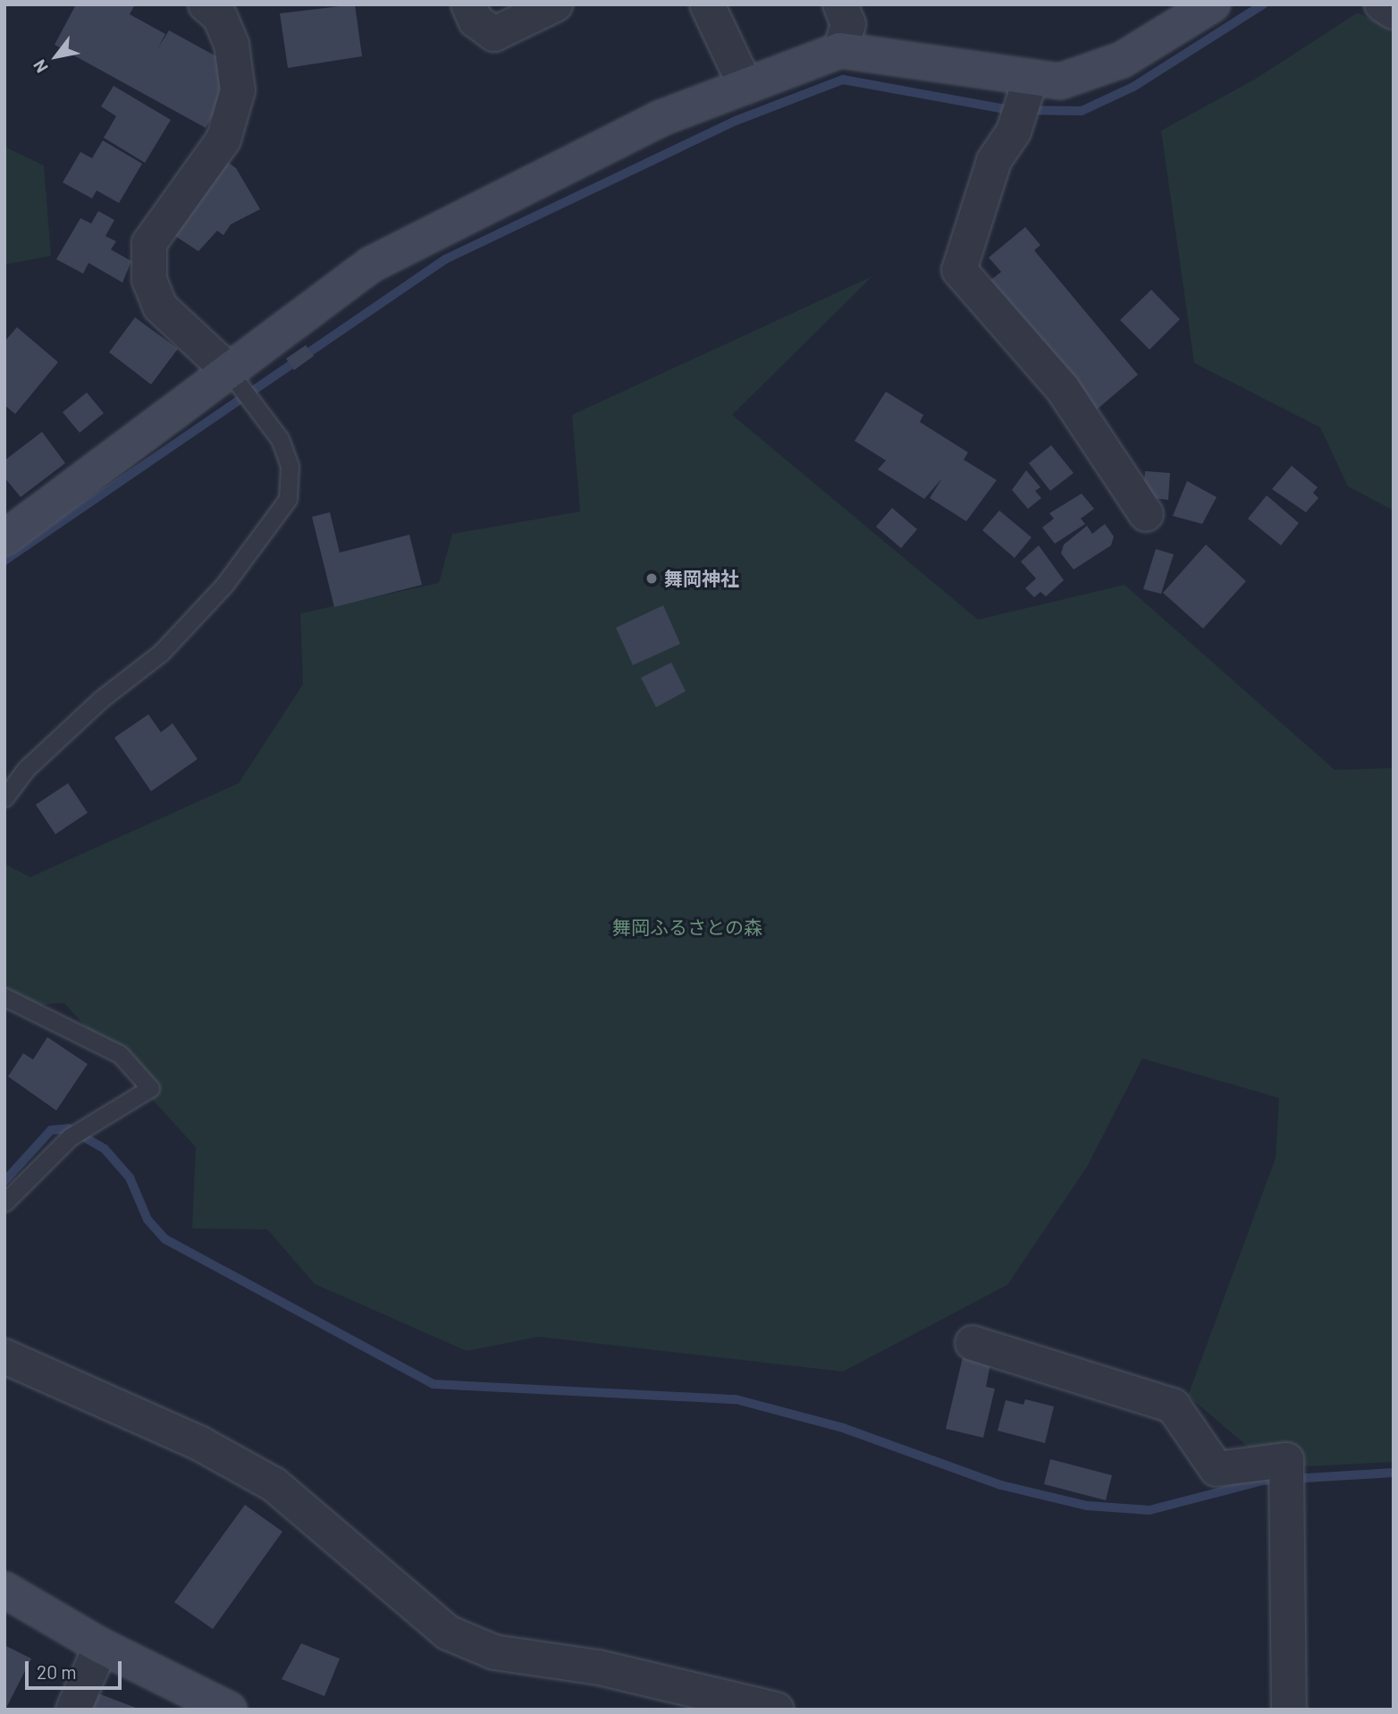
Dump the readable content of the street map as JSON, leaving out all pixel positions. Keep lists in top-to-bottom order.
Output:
{
  "parks": ["舞岡ふるさとの森"],
  "places": ["舞岡神社"],
  "scale_bar": "20 m",
  "north": "bottom left"
}
